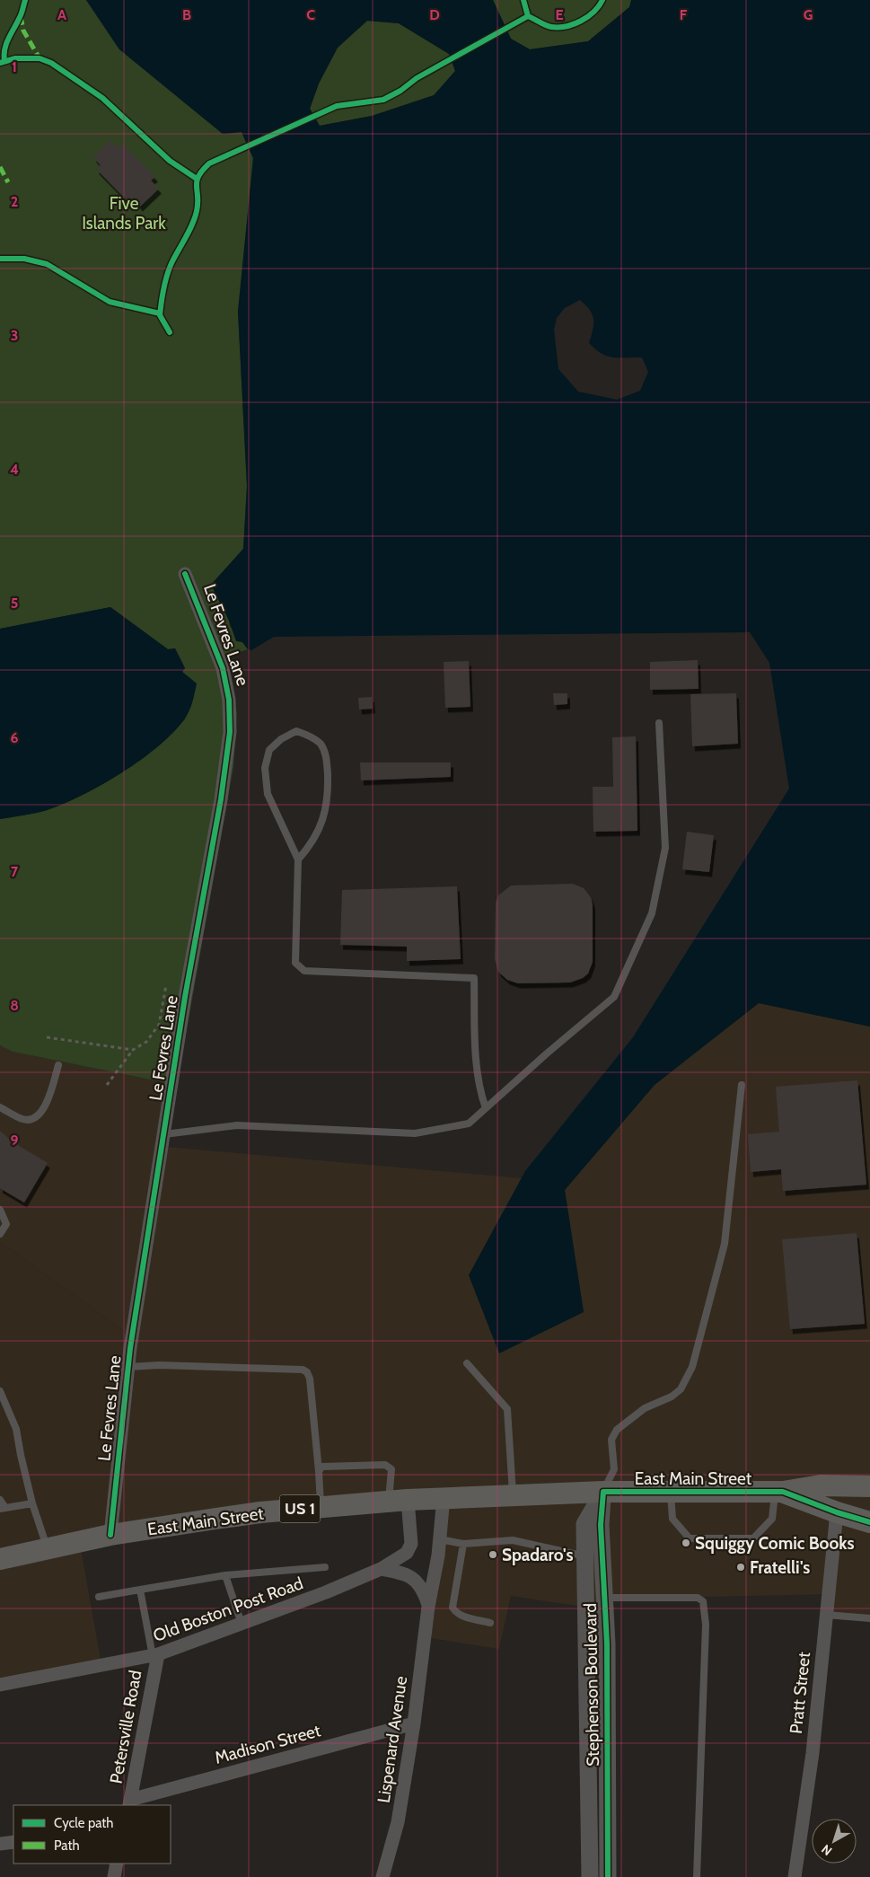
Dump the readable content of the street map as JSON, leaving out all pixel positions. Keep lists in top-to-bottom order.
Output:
{
  "streets": {
    "main road": ["East Main Street", "US 1"],
    "street": [
      "Le Fevres Lane",
      "Old Boston Post Road",
      "Stephenson Boulevard",
      "Pratt Street",
      "Petersville Road",
      "Lispenard Avenue",
      "Madison Street"
    ]
  },
  "crossings": [
    ["Le Fevres Lane", "East Main Street"],
    ["East Main Street", "US 1"],
    ["East Main Street", "Old Boston Post Road"],
    ["East Main Street", "Stephenson Boulevard"],
    ["East Main Street", "Lispenard Avenue"],
    ["US 1", "Pratt Street"],
    ["Old Boston Post Road", "Petersville Road"],
    ["Old Boston Post Road", "Lispenard Avenue"],
    ["Petersville Road", "Madison Street"],
    ["Lispenard Avenue", "Madison Street"]
  ],
  "parks": ["Five Islands Park"],
  "places": ["Squiggy Comic Books", "Spadaro's", "Fratelli's"],
  "legend": ["Cycle path", "Path"],
  "north": "bottom left",
  "grid": {
    "columns": [
      "A",
      "B",
      "C",
      "D",
      "E",
      "F",
      "G"
    ],
    "rows": [
      "1",
      "2",
      "3",
      "4",
      "5",
      "6",
      "7",
      "8",
      "9"
    ]
  }
}
